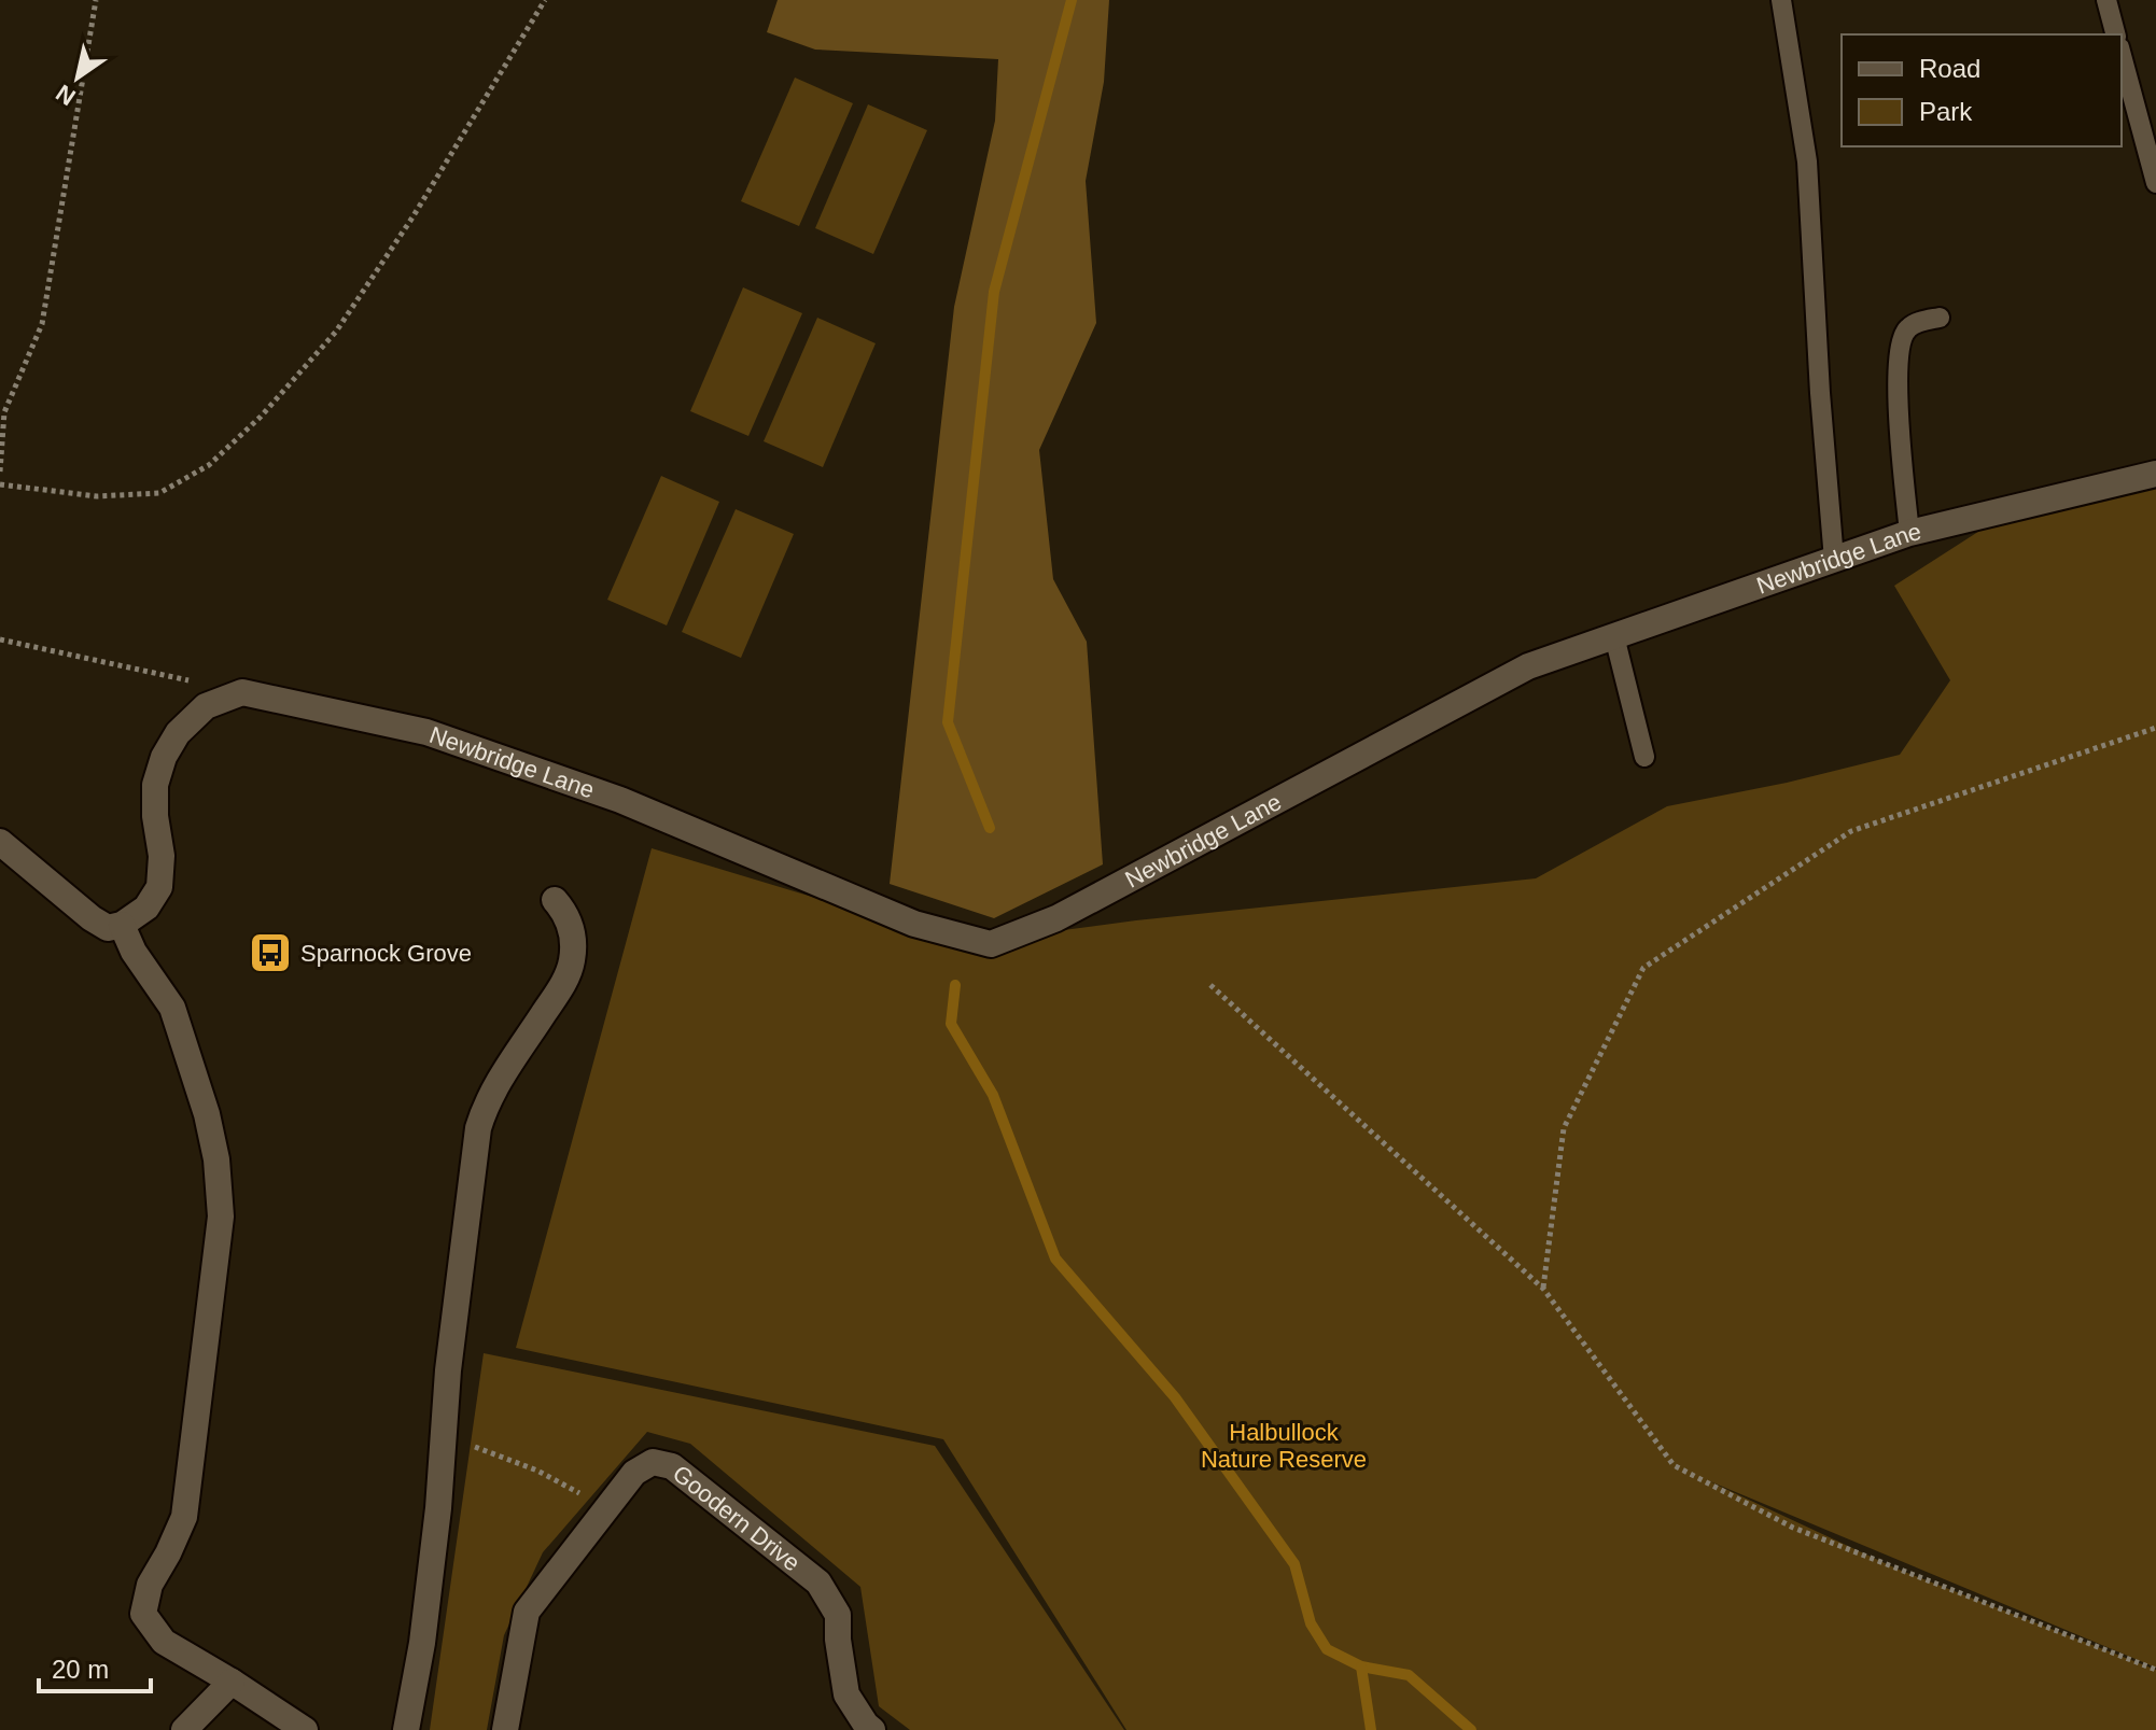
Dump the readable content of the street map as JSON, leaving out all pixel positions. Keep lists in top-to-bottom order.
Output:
{
  "streets": {
    "street": ["Newbridge Lane", "Goodern Drive"]
  },
  "parks": ["Halbullock Nature Reserve"],
  "places": {
    "bus stop": ["Sparnock Grove"]
  },
  "legend": ["Road", "Park"],
  "scale_bar": "20 m",
  "north": "bottom left"
}
